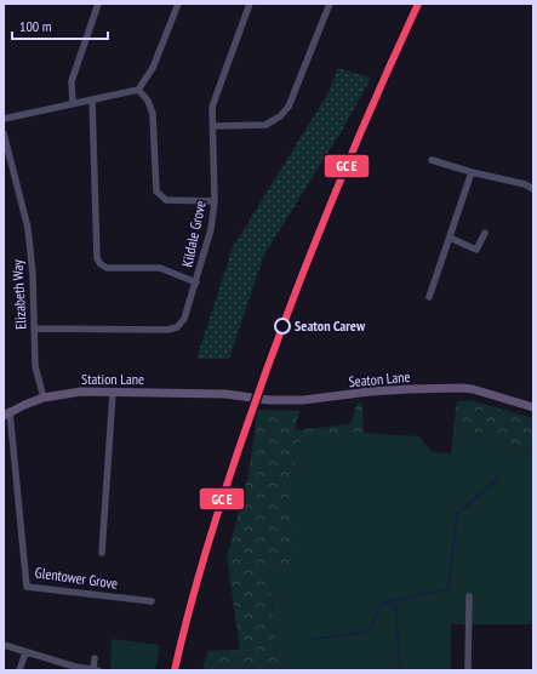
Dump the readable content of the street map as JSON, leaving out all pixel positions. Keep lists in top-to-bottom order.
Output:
{
  "streets": {
    "main road": ["Station Lane", "Seaton Lane"],
    "street": ["Kildale Grove", "Elizabeth Way", "Glentower Grove"]
  },
  "crossings": [
    ["Kildale Grove", "Elizabeth Way"],
    ["Elizabeth Way", "Station Lane"],
    ["Station Lane", "Seaton Lane"],
    ["Station Lane", "Glentower Grove"]
  ],
  "places": ["Seaton Carew"],
  "scale_bar": "100 m"
}
